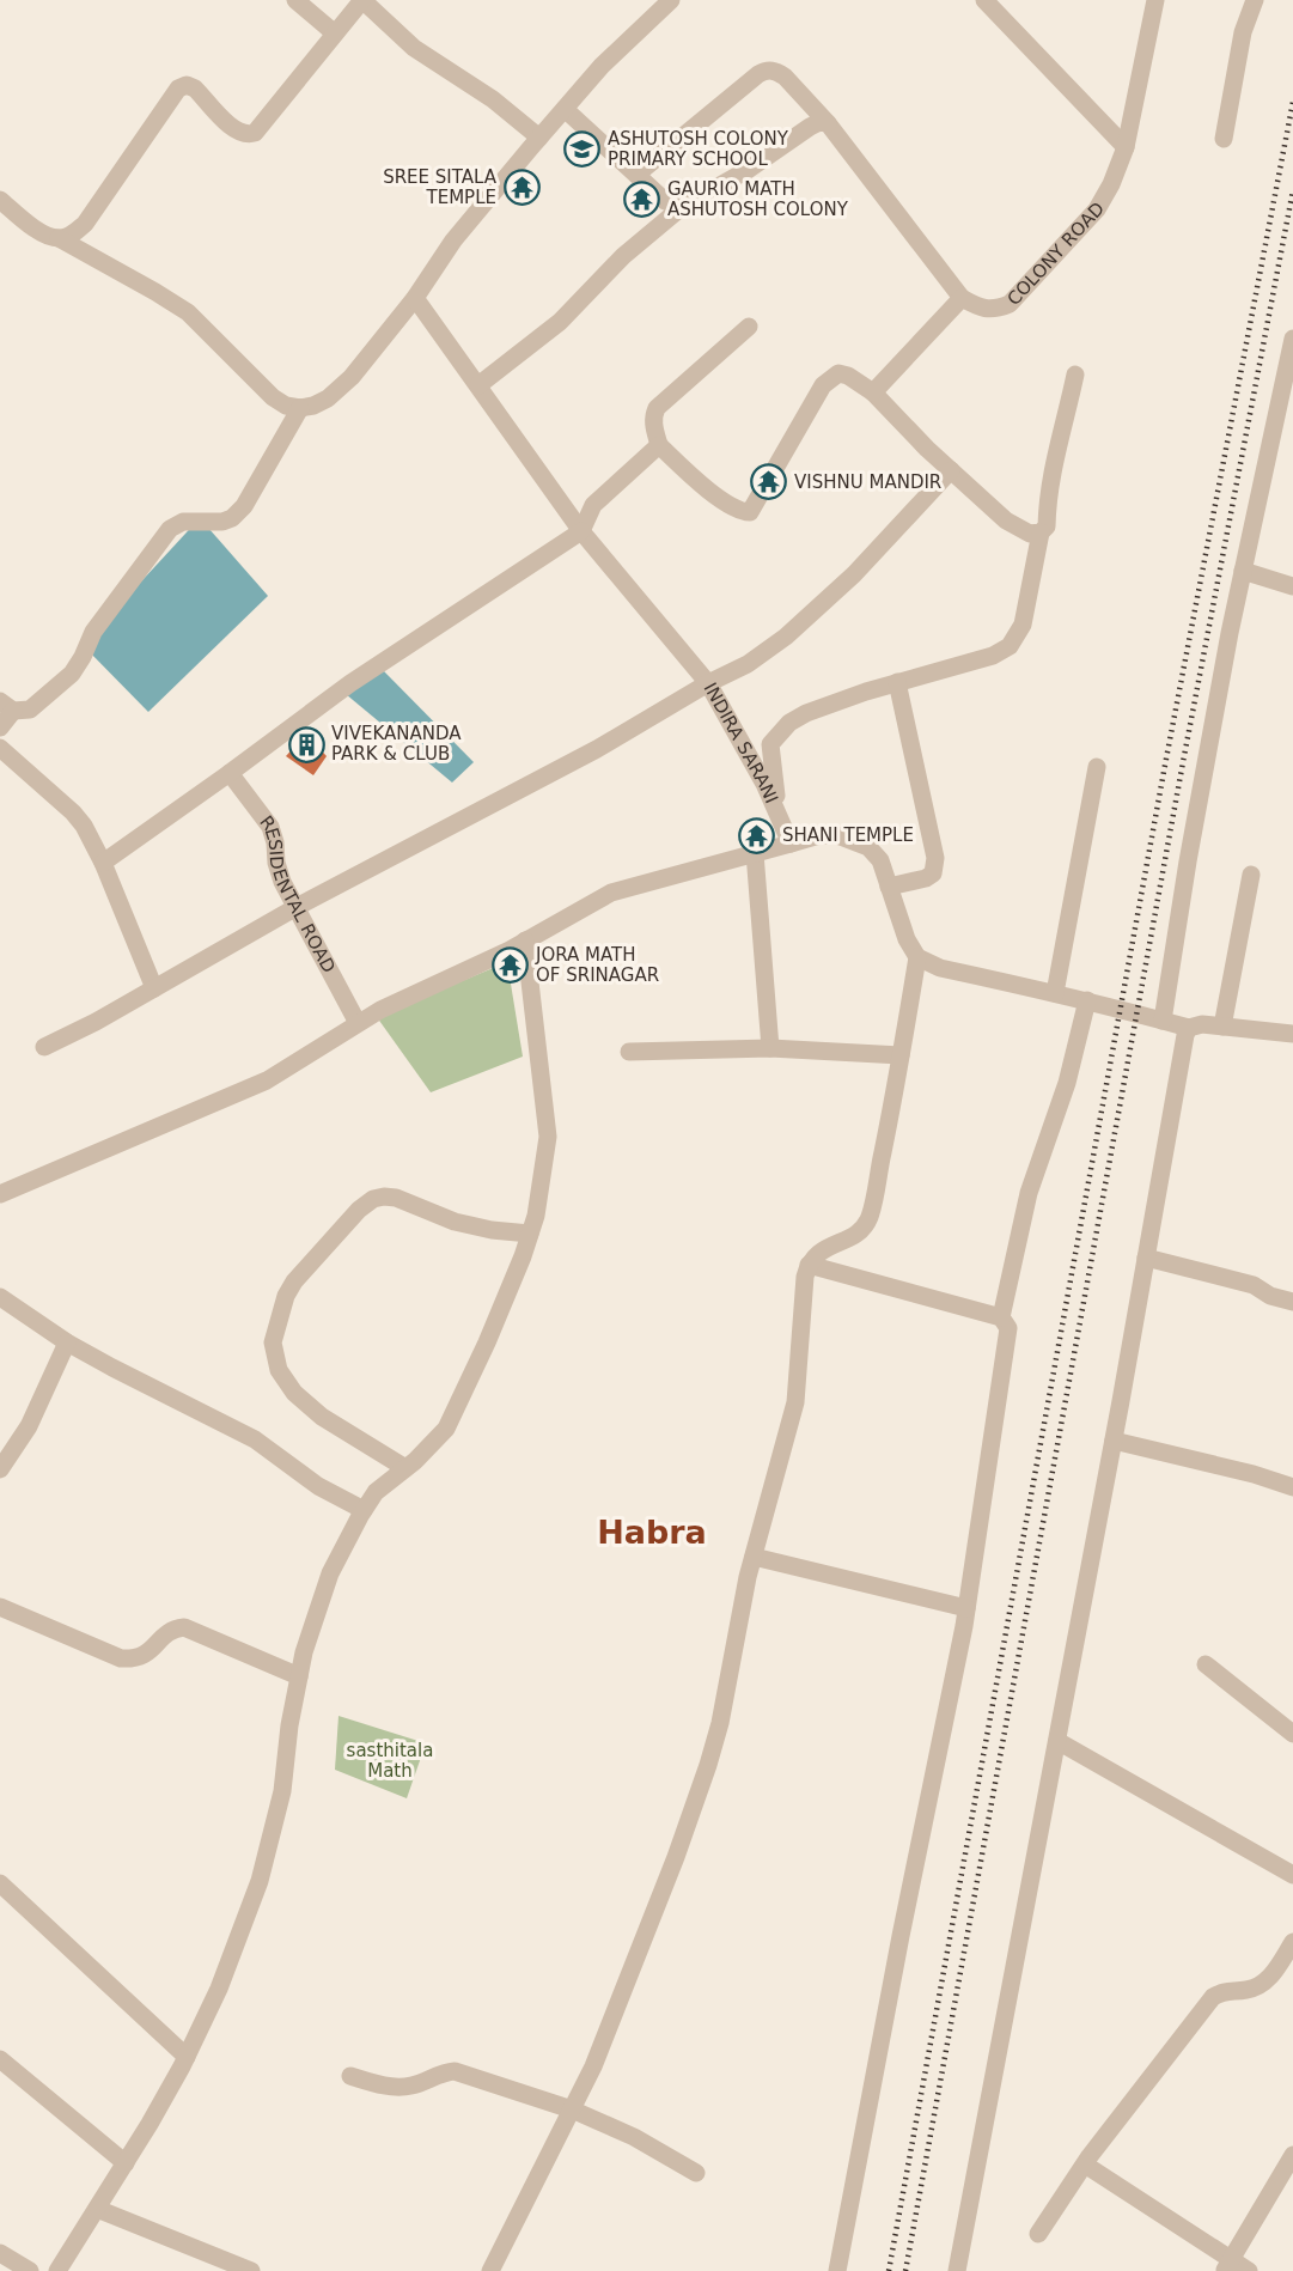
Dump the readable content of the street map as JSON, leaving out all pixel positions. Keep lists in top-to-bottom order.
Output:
{
  "streets": {
    "street": ["COLONY ROAD", "INDIRA SARANI", "RESIDENTAL ROAD"]
  },
  "districts": ["Habra"],
  "parks": ["sasthitala Math"],
  "places": {
    "school or university": ["ASHUTOSH COLONY PRIMARY SCHOOL"],
    "temple": [
      "SREE SITALA TEMPLE",
      "GAURIO MATH ASHUTOSH COLONY",
      "VISHNU MANDIR",
      "SHANI TEMPLE",
      "JORA MATH OF SRINAGAR"
    ],
    "building": ["VIVEKANANDA PARK & CLUB"]
  }
}
